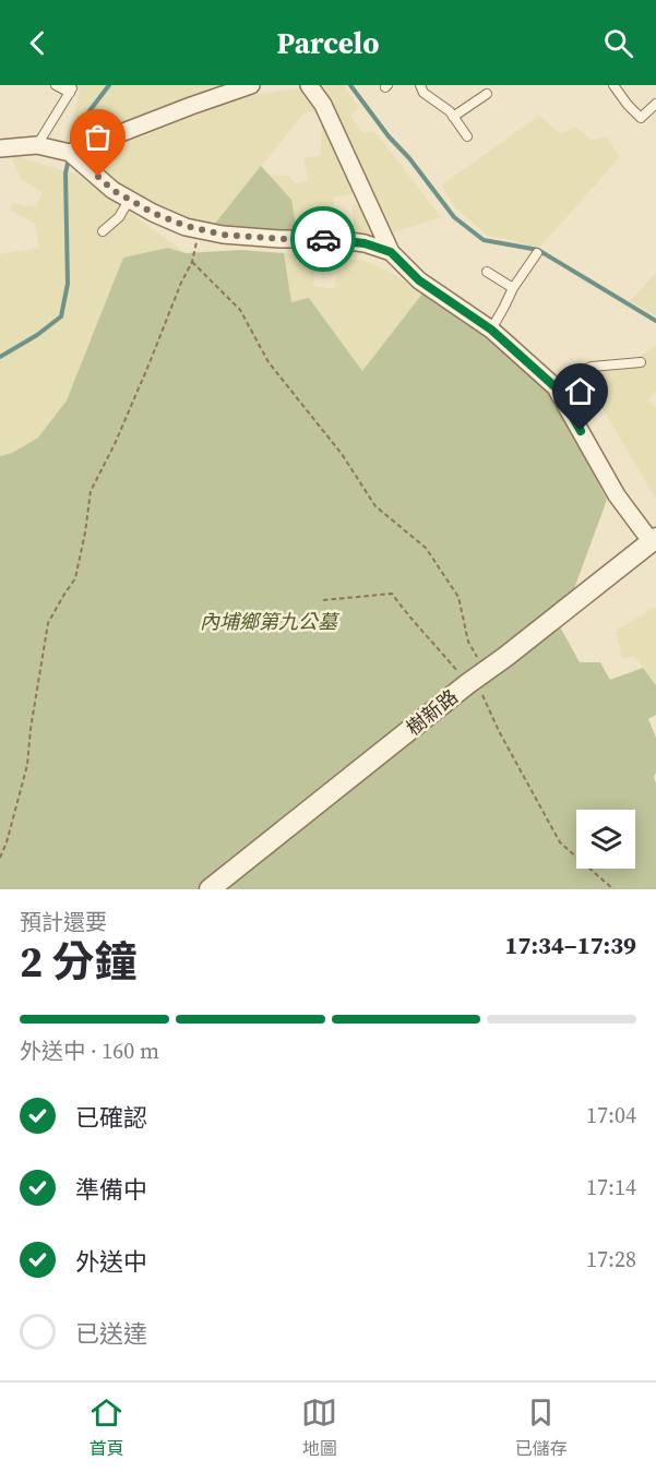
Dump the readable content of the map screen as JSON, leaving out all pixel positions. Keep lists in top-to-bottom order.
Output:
{
  "streets": {
    "street": ["樹新路"]
  },
  "parks": ["內埔鄉第九公墓"],
  "page": {
    "header": "Parcelo",
    "heading": ["2 分鐘", "預計還要", "17:34–17:39"],
    "bar": "外送中 · 160 m",
    "list": [
      ["已確認", "17:04"],
      ["準備中", "17:14"],
      ["外送中", "17:28"],
      "已送達"
    ],
    "tabs": ["首頁", "地圖", "已儲存"]
  }
}
